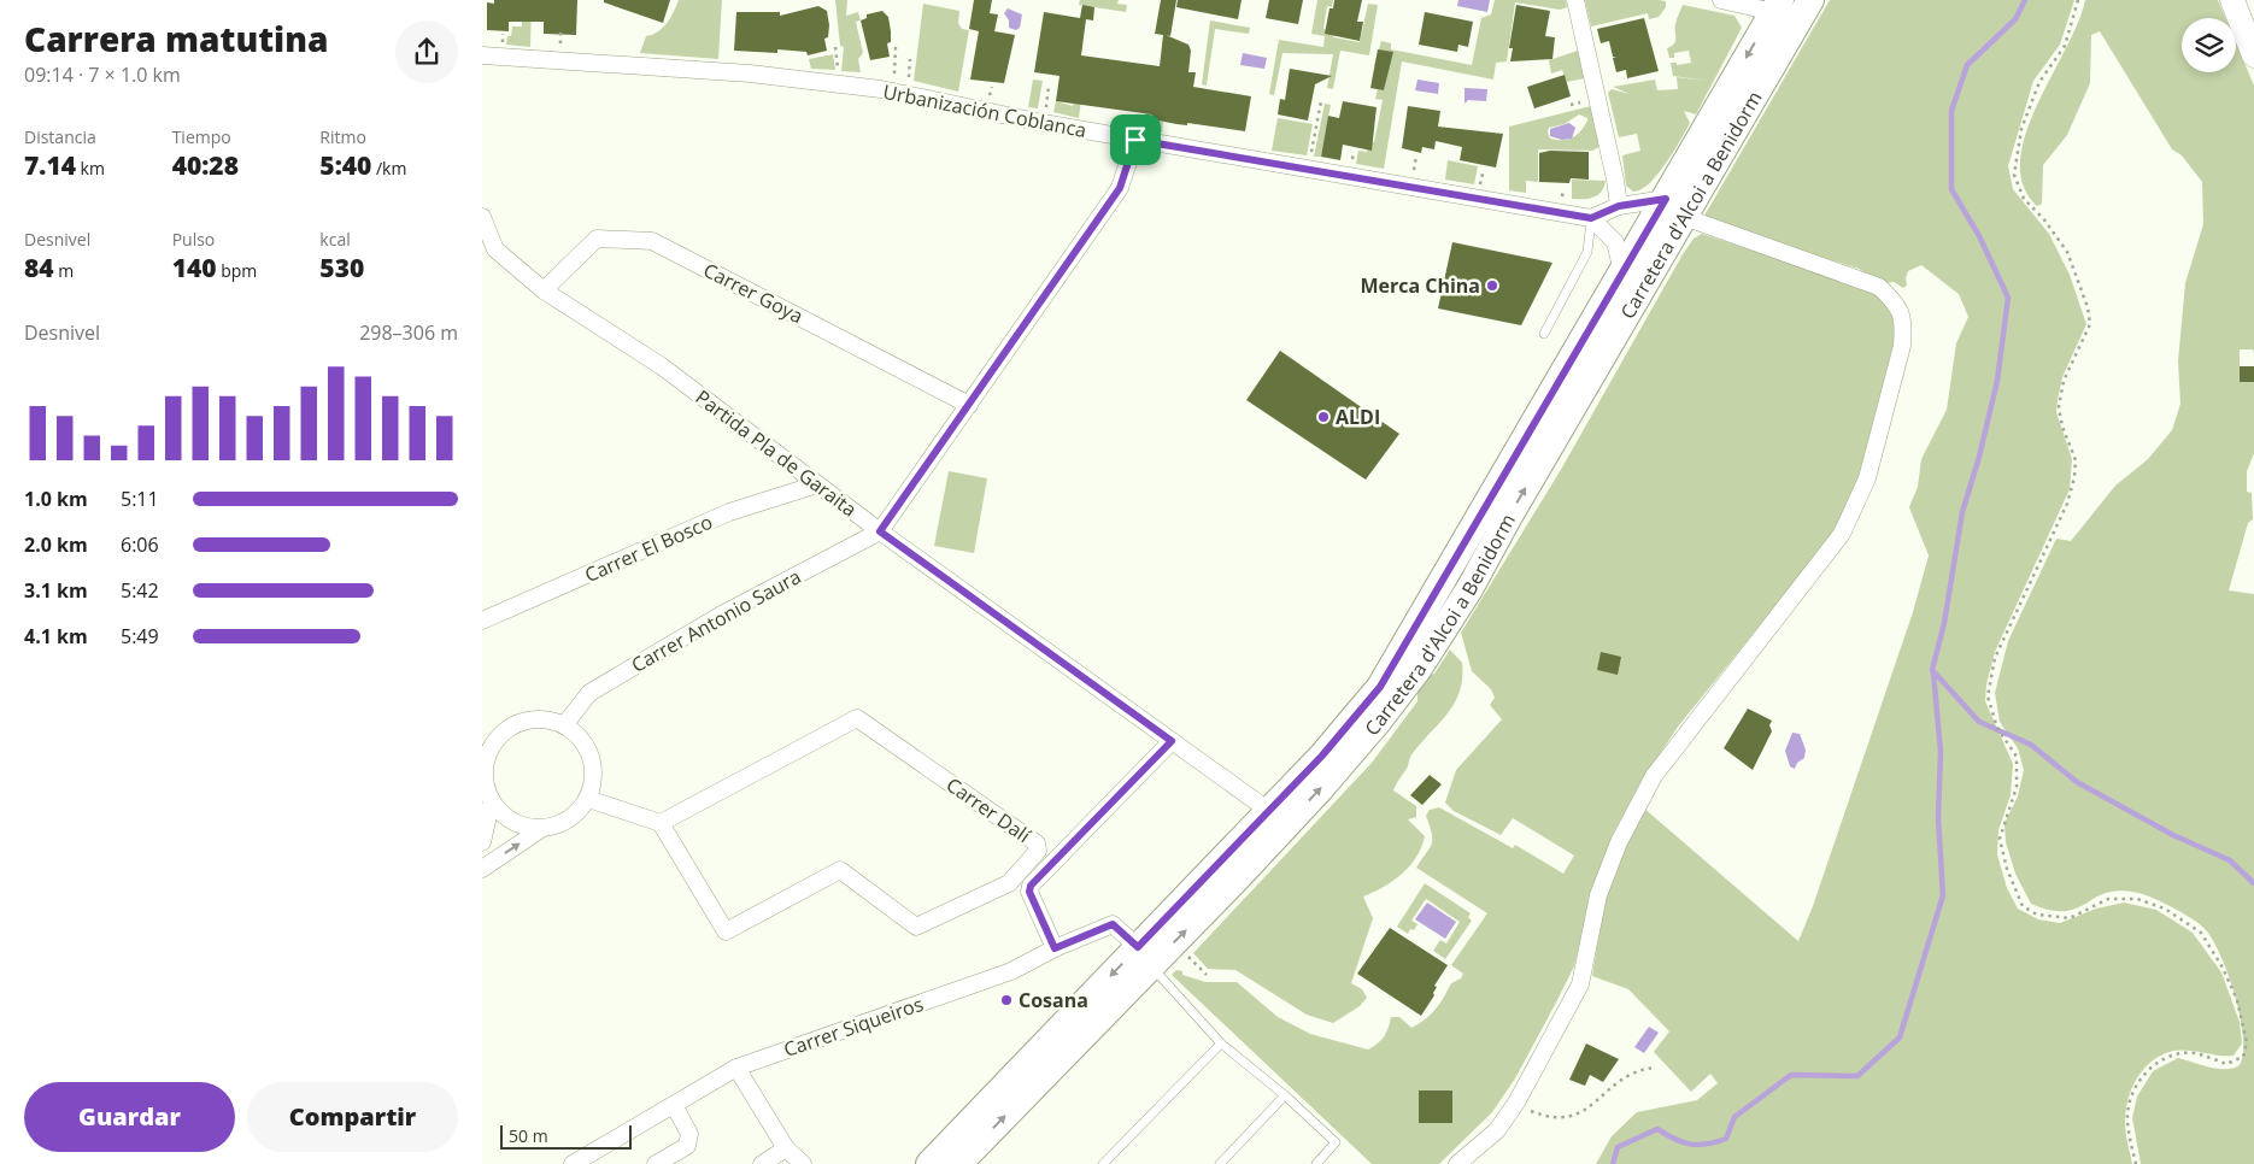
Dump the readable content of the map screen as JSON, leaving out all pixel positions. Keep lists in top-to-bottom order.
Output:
{
  "streets": {
    "main road": ["Carretera d'Alcoi a Benidorm"],
    "street": [
      "Urbanización Coblanca",
      "Carrer Goya",
      "Partida Pla de Garaita",
      "Carrer El Bosco",
      "Carrer Antonio Saura",
      "Carrer Dalí",
      "Carrer Siqueiros"
    ]
  },
  "crossings": [
    ["Carretera d'Alcoi a Benidorm", "Partida Pla de Garaita"],
    ["Carretera d'Alcoi a Benidorm", "Carrer Siqueiros"],
    ["Carrer Goya", "Partida Pla de Garaita"],
    ["Partida Pla de Garaita", "Carrer El Bosco"],
    ["Partida Pla de Garaita", "Carrer Antonio Saura"]
  ],
  "places": ["Merca China", "ALDI", "Cosana"],
  "scale_bar": "50 m",
  "page": {
    "heading": ["Carrera matutina", "09:14 · 7 × 1.0 km"],
    "stats": [
      ["Distancia", "7.14 km"],
      ["Tiempo", "40:28"],
      ["Ritmo", "5:40 /km"],
      ["Desnivel", "84 m"],
      ["Pulso", "140 bpm"],
      ["kcal", "530"]
    ],
    "chart": ["Desnivel", "298–306 m"],
    "list": [
      {
        "name": "1.0 km",
        "note": "5:11"
      },
      {
        "name": "2.0 km",
        "note": "6:06"
      },
      {
        "name": "3.1 km",
        "note": "5:42"
      },
      {
        "name": "4.1 km",
        "note": "5:49"
      }
    ],
    "buttons": ["Guardar", "Compartir"],
    "scale": "50 m"
  }
}
